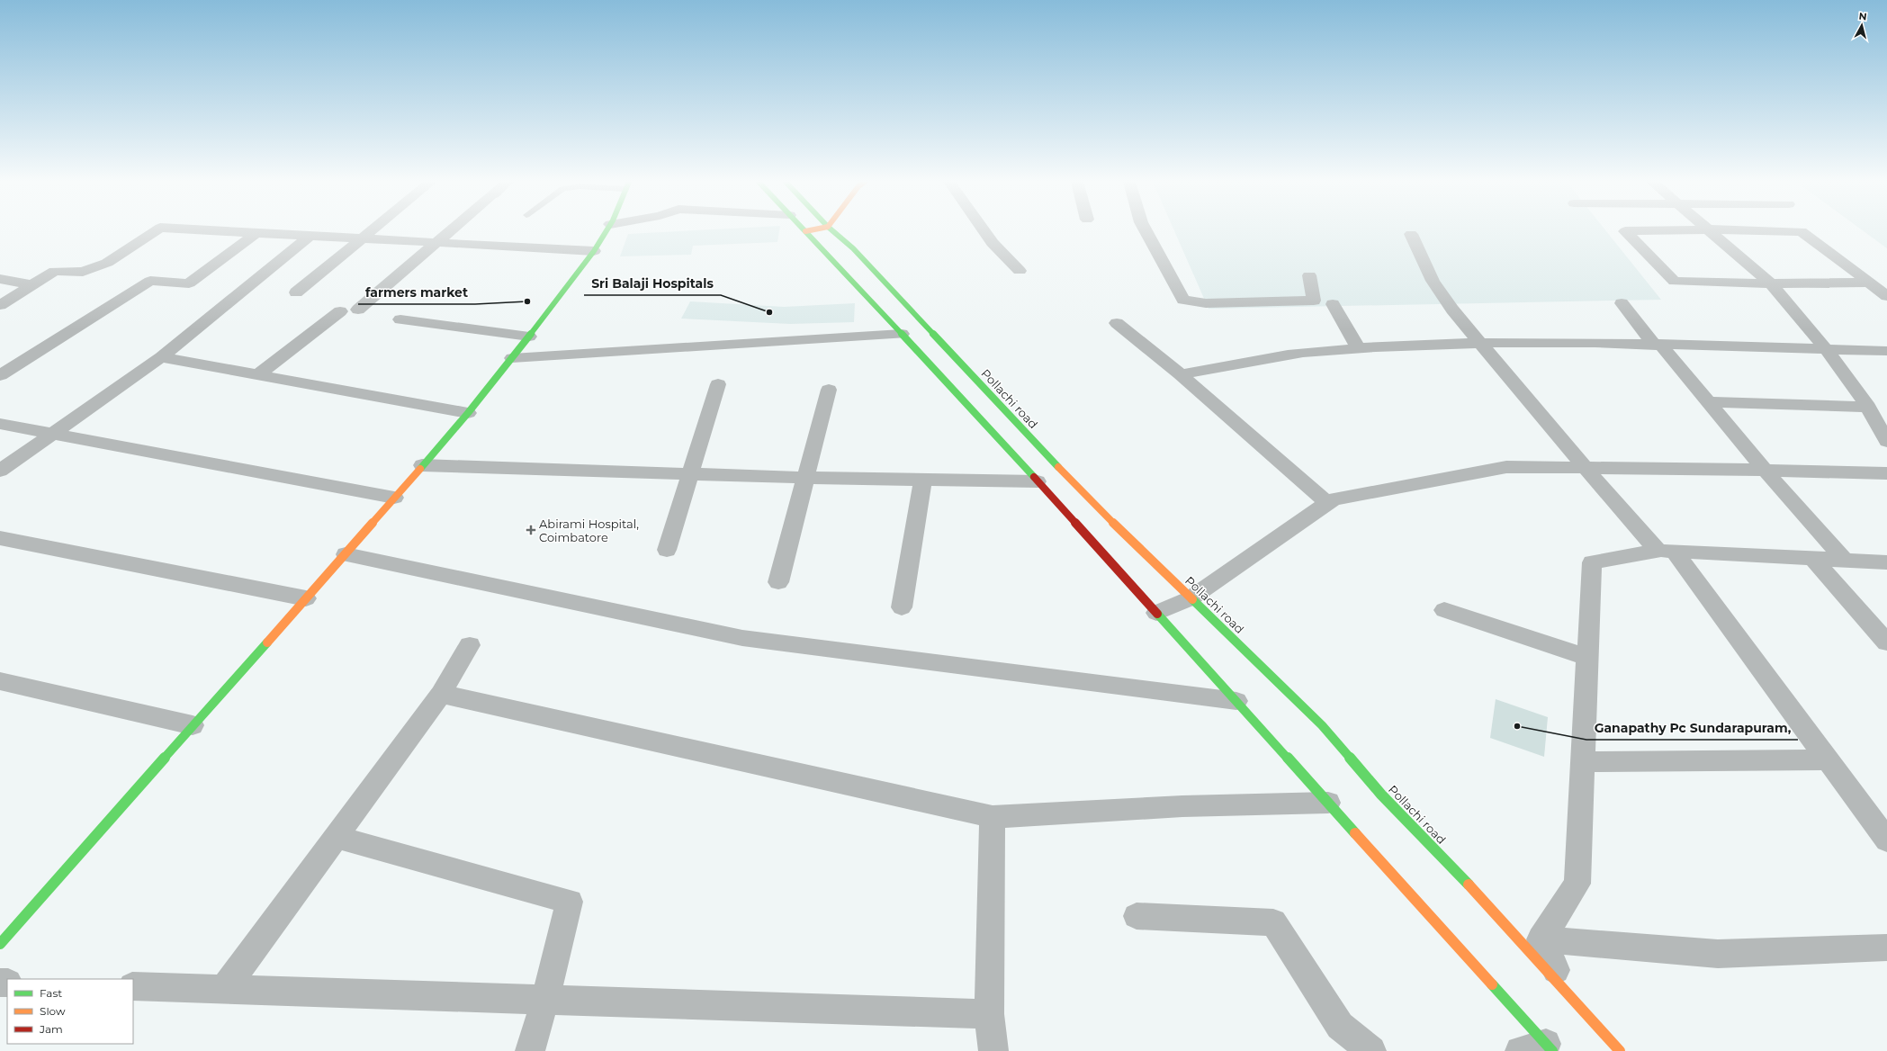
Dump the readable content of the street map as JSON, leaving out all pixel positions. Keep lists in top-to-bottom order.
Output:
{
  "streets": {
    "main road": ["Pollachi road"]
  },
  "places": {
    "other": ["farmers market", "Sri Balaji Hospitals", "Ganapathy Pc Sundarapuram,"],
    "health": ["Abirami Hospital, Coimbatore"]
  },
  "legend": ["Fast", "Slow", "Jam"],
  "north": "top"
}
